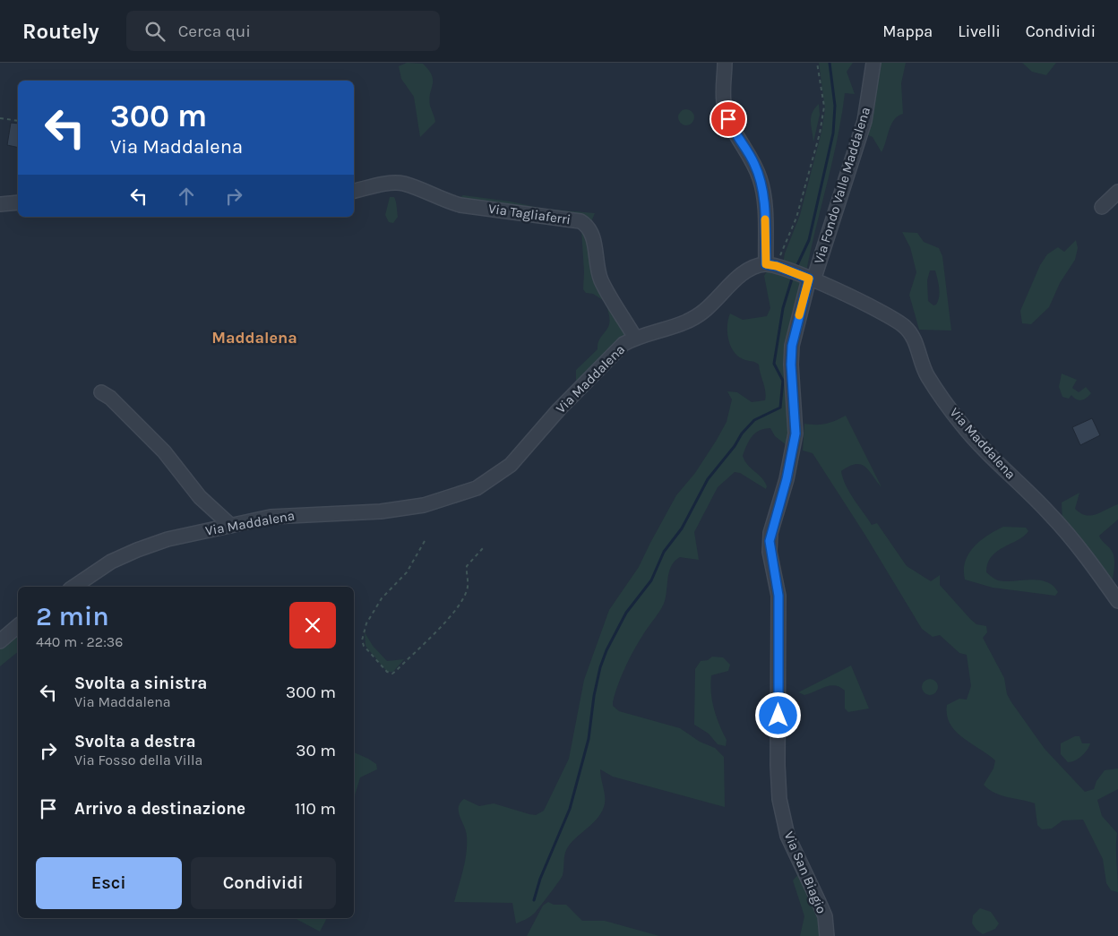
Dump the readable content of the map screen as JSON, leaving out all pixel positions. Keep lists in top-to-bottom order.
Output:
{
  "streets": {
    "street": [
      "Via Fondo Valle Maddalena",
      "Via Tagliaferri",
      "Via Maddalena",
      "Via San Biagio"
    ]
  },
  "crossings": [
    ["Via Fondo Valle Maddalena", "Via Maddalena"],
    ["Via Fondo Valle Maddalena", "Via San Biagio"],
    ["Via Tagliaferri", "Via Maddalena"],
    ["Via Maddalena", "Via San Biagio"]
  ],
  "districts": ["Maddalena"],
  "page": {
    "header": "Routely",
    "search": "Cerca qui",
    "nav": ["Mappa", "Livelli", "Condividi"],
    "turn": ["300 m", "Via Maddalena"],
    "heading": ["2 min", "440 m · 22:36"],
    "list": [
      {
        "name": "Svolta a sinistra",
        "note": "Via Maddalena",
        "value": "300 m"
      },
      {
        "name": "Svolta a destra",
        "note": "Via Fosso della Villa",
        "value": "30 m"
      },
      {
        "name": "Arrivo a destinazione",
        "value": "110 m"
      }
    ],
    "buttons": ["Esci", "Condividi"]
  }
}
